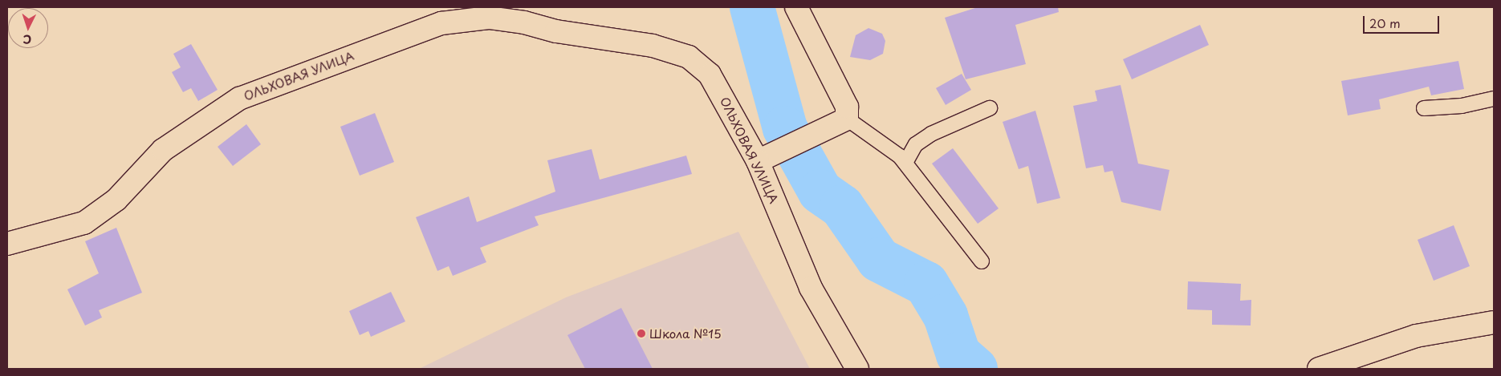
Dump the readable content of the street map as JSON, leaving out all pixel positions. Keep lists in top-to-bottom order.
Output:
{
  "streets": {
    "street": ["ОЛЬХОВАЯ УЛИЦА"]
  },
  "places": ["Школа №15"],
  "scale_bar": "20 m",
  "north": "bottom"
}
